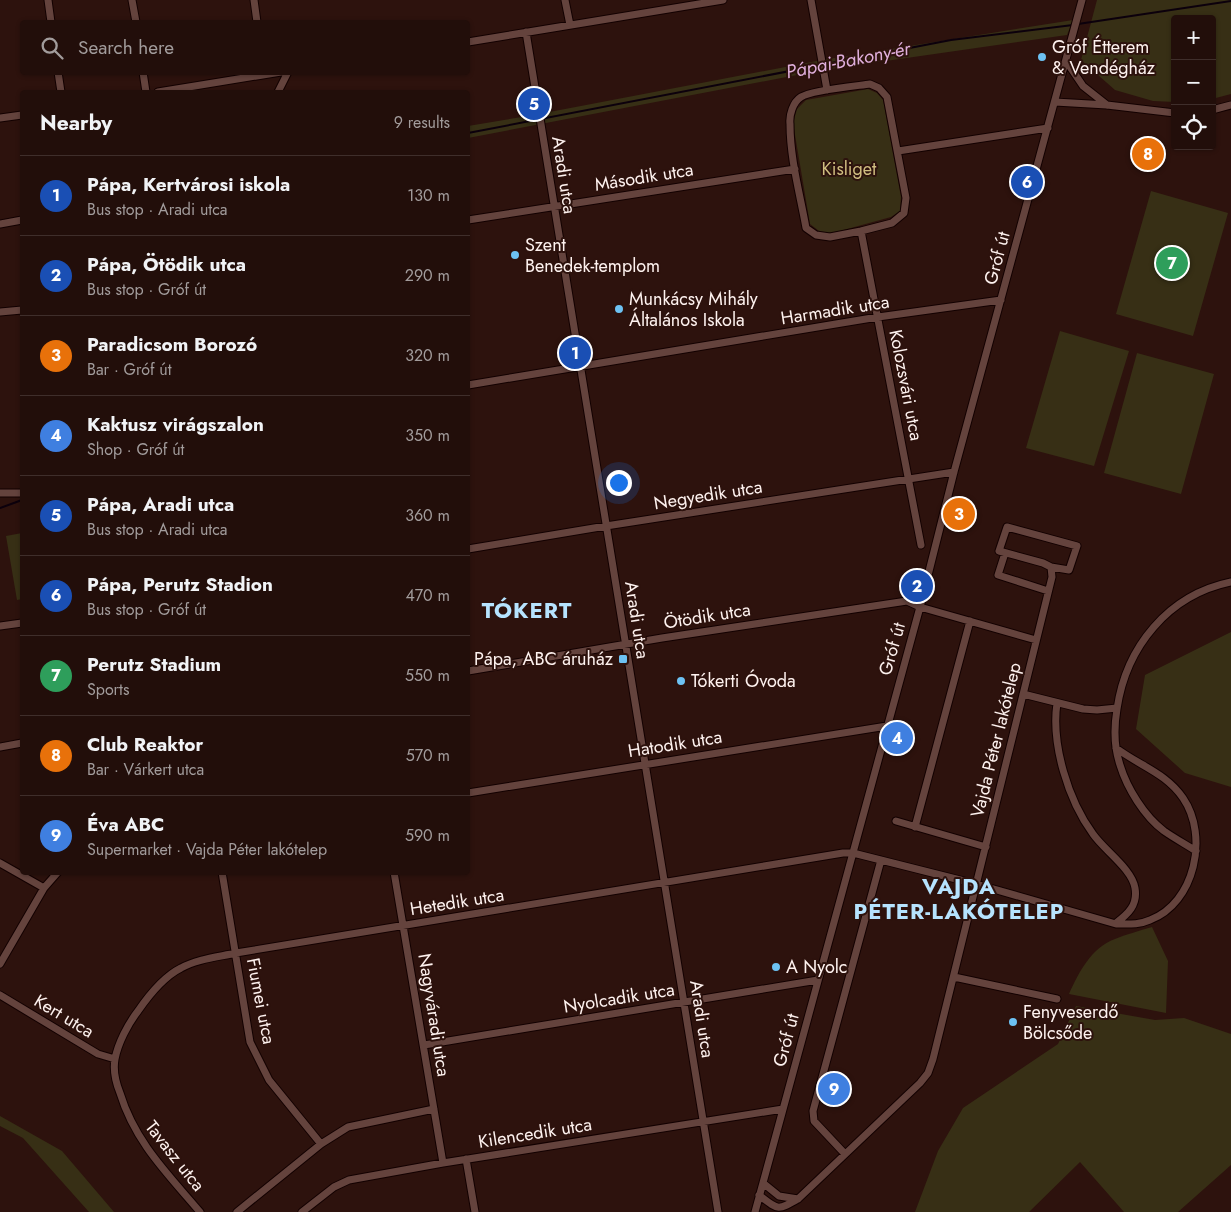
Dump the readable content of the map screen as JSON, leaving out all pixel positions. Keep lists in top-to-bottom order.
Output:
{
  "streets": {
    "street": [
      "Aradi utca",
      "Második utca",
      "Gróf út",
      "Harmadik utca",
      "Kolozsvári utca",
      "Negyedik utca",
      "Ötödik utca",
      "Vajda Péter lakótelep",
      "Hatodik utca",
      "Hetedik utca",
      "Nyolcadik utca",
      "Fiumei utca",
      "Nagyváradi utca",
      "Kert utca",
      "Kilencedik utca",
      "Tavasz utca"
    ]
  },
  "crossings": [
    ["Aradi utca", "Második utca"],
    ["Aradi utca", "Harmadik utca"],
    ["Aradi utca", "Negyedik utca"],
    ["Aradi utca", "Ötödik utca"],
    ["Aradi utca", "Hatodik utca"],
    ["Aradi utca", "Hetedik utca"],
    ["Aradi utca", "Nyolcadik utca"],
    ["Aradi utca", "Kilencedik utca"],
    ["Második utca", "Kolozsvári utca"],
    ["Gróf út", "Harmadik utca"],
    ["Gróf út", "Negyedik utca"],
    ["Gróf út", "Ötödik utca"],
    ["Gróf út", "Vajda Péter lakótelep"],
    ["Gróf út", "Hatodik utca"],
    ["Gróf út", "Hetedik utca"],
    ["Gróf út", "Nyolcadik utca"],
    ["Gróf út", "Kilencedik utca"],
    ["Harmadik utca", "Kolozsvári utca"],
    ["Kolozsvári utca", "Negyedik utca"],
    ["Hetedik utca", "Fiumei utca"],
    ["Hetedik utca", "Nagyváradi utca"],
    ["Hetedik utca", "Kert utca"],
    ["Hetedik utca", "Tavasz utca"],
    ["Nyolcadik utca", "Nagyváradi utca"],
    ["Nagyváradi utca", "Kilencedik utca"],
    ["Kert utca", "Tavasz utca"]
  ],
  "districts": ["TÓKERT", "VAJDA PÉTER-LAKÓTELEP"],
  "water": ["Pápai-Bakony-ér"],
  "parks": ["Kisliget"],
  "places": {
    "other": [
      "Gróf Étterem & Vendégház",
      "Szent Benedek-templom",
      "Munkácsy Mihály Általános Iskola",
      "Tókerti Óvoda",
      "A Nyolc",
      "Fenyveserdő Bölcsőde"
    ],
    "transit": ["Pápa, ABC áruház"]
  },
  "page": {
    "map_buttons": ["+", "−"],
    "search": "Search here",
    "pins": [
      "5",
      "8",
      "6",
      "7",
      "1",
      "3",
      "2",
      "4",
      "9"
    ],
    "heading": ["Nearby", "9 results"],
    "list": [
      {
        "mark": "1",
        "name": "Pápa, Kertvárosi iskola",
        "note": "Bus stop · Aradi utca",
        "value": "130 m"
      },
      {
        "mark": "2",
        "name": "Pápa, Ötödik utca",
        "note": "Bus stop · Gróf út",
        "value": "290 m"
      },
      {
        "mark": "3",
        "name": "Paradicsom Borozó",
        "note": "Bar · Gróf út",
        "value": "320 m"
      },
      {
        "mark": "4",
        "name": "Kaktusz virágszalon",
        "note": "Shop · Gróf út",
        "value": "350 m"
      },
      {
        "mark": "5",
        "name": "Pápa, Aradi utca",
        "note": "Bus stop · Aradi utca",
        "value": "360 m"
      },
      {
        "mark": "6",
        "name": "Pápa, Perutz Stadion",
        "note": "Bus stop · Gróf út",
        "value": "470 m"
      },
      {
        "mark": "7",
        "name": "Perutz Stadium",
        "note": "Sports",
        "value": "550 m"
      },
      {
        "mark": "8",
        "name": "Club Reaktor",
        "note": "Bar · Várkert utca",
        "value": "570 m"
      },
      {
        "mark": "9",
        "name": "Éva ABC",
        "note": "Supermarket · Vajda Péter lakótelep",
        "value": "590 m"
      }
    ]
  }
}
